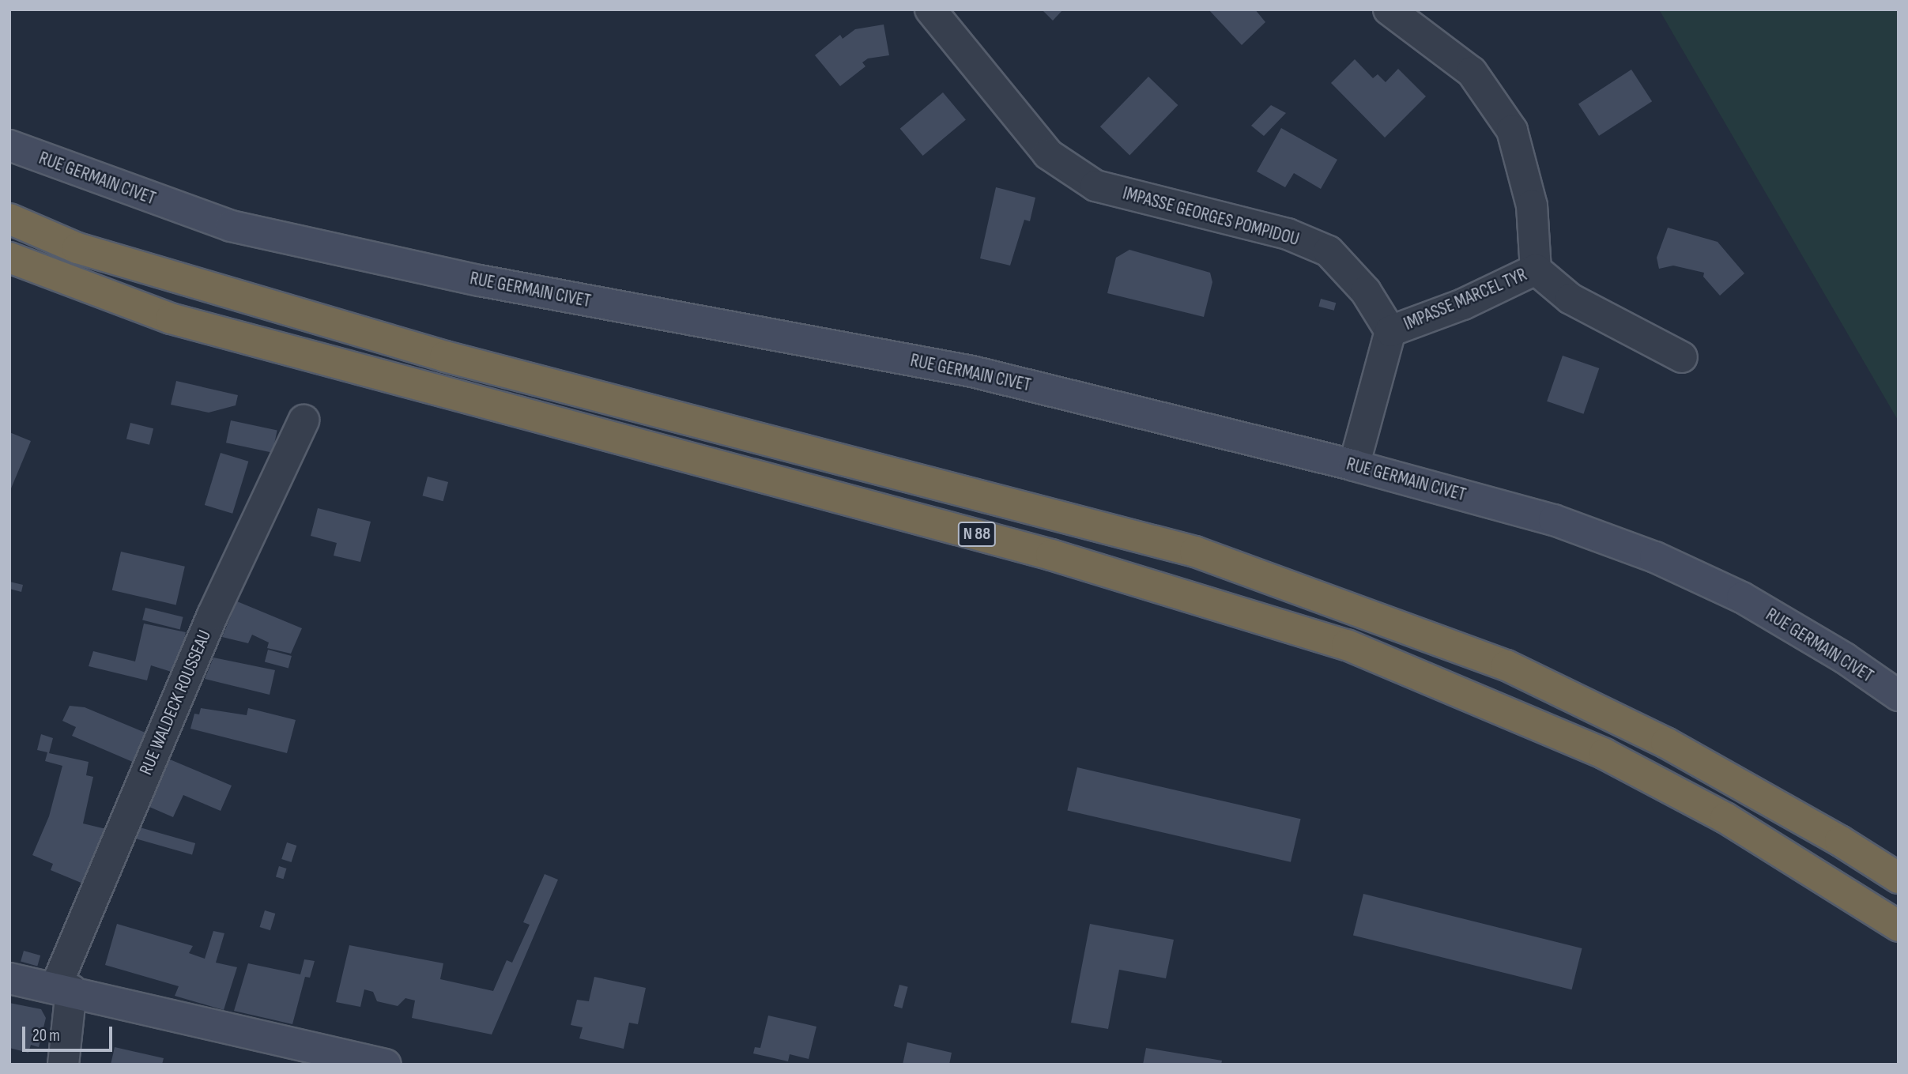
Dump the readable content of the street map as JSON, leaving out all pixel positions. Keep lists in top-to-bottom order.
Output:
{
  "streets": {
    "highway": ["N 88"],
    "street": [
      "RUE GERMAIN CIVET",
      "IMPASSE GEORGES POMPIDOU",
      "IMPASSE MARCEL TYR",
      "RUE WALDECK ROUSSEAU"
    ]
  },
  "crossings": [
    ["IMPASSE GEORGES POMPIDOU", "IMPASSE MARCEL TYR"]
  ],
  "scale_bar": "20 m"
}
